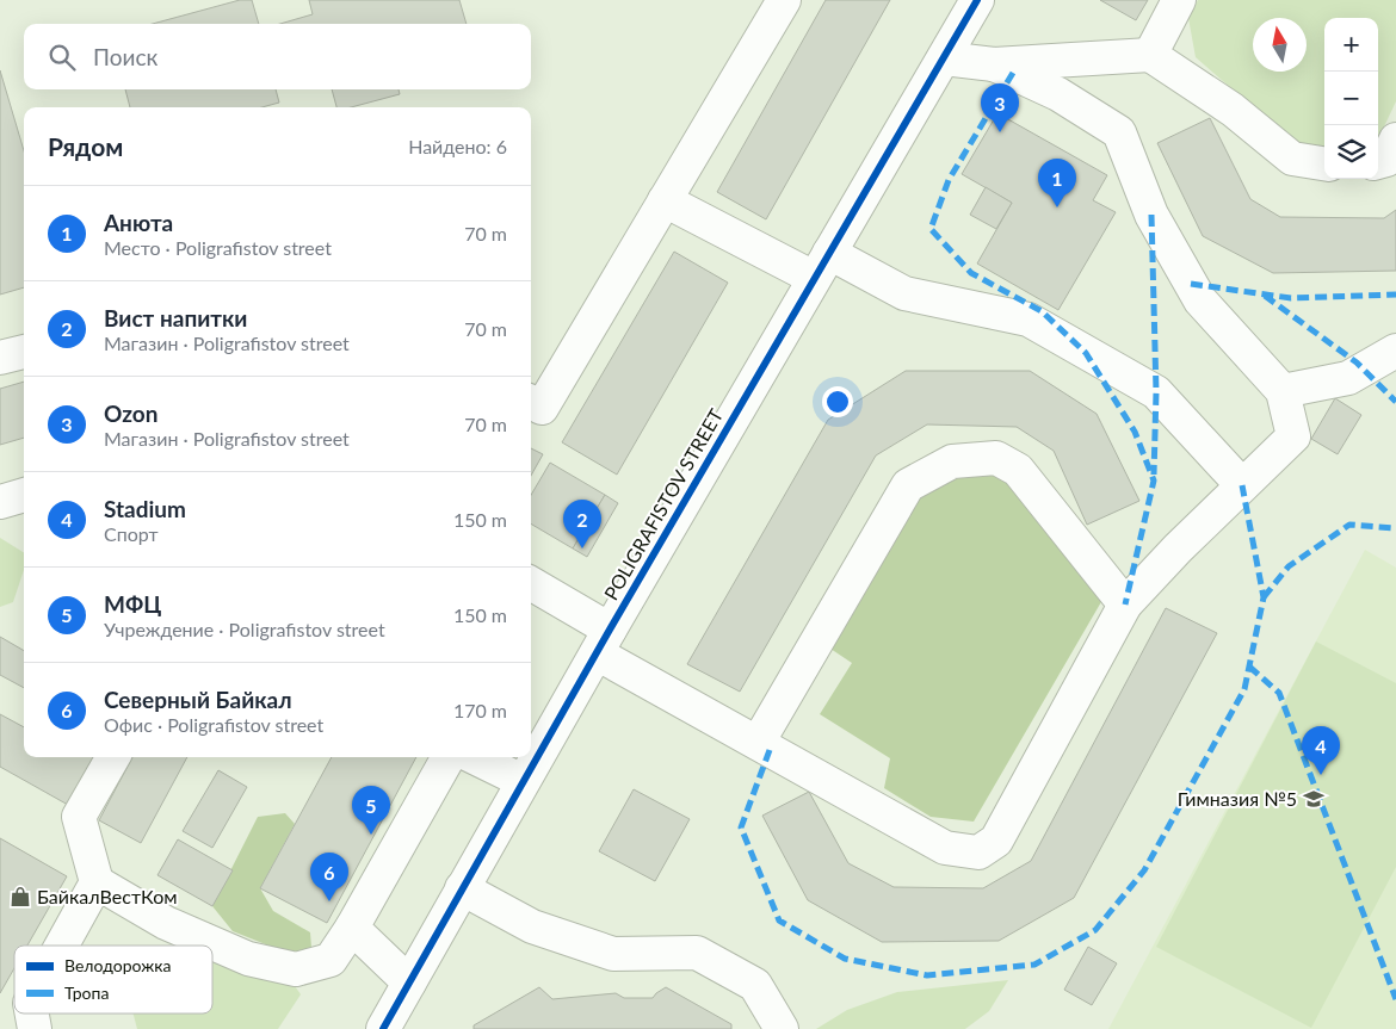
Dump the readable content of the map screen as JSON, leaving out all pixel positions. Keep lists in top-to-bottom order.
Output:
{
  "streets": {
    "street": ["POLIGRAFISTOV STREET"]
  },
  "places": {
    "school or university": ["Гимназия №5"],
    "shop": ["БайкалВестКом"]
  },
  "legend": ["Велодорожка", "Тропа"],
  "north": "top",
  "page": {
    "map_buttons": ["+", "−"],
    "search": "Поиск",
    "pins": [
      "3",
      "1",
      "2",
      "4",
      "5",
      "6"
    ],
    "heading": ["Рядом", "Найдено: 6"],
    "list": [
      {
        "mark": "1",
        "name": "Анюта",
        "note": "Место · Poligrafistov street",
        "value": "70 m"
      },
      {
        "mark": "2",
        "name": "Вист напитки",
        "note": "Магазин · Poligrafistov street",
        "value": "70 m"
      },
      {
        "mark": "3",
        "name": "Ozon",
        "note": "Магазин · Poligrafistov street",
        "value": "70 m"
      },
      {
        "mark": "4",
        "name": "Stadium",
        "note": "Спорт",
        "value": "150 m"
      },
      {
        "mark": "5",
        "name": "МФЦ",
        "note": "Учреждение · Poligrafistov street",
        "value": "150 m"
      },
      {
        "mark": "6",
        "name": "Северный Байкал",
        "note": "Офис · Poligrafistov street",
        "value": "170 m"
      }
    ]
  }
}
